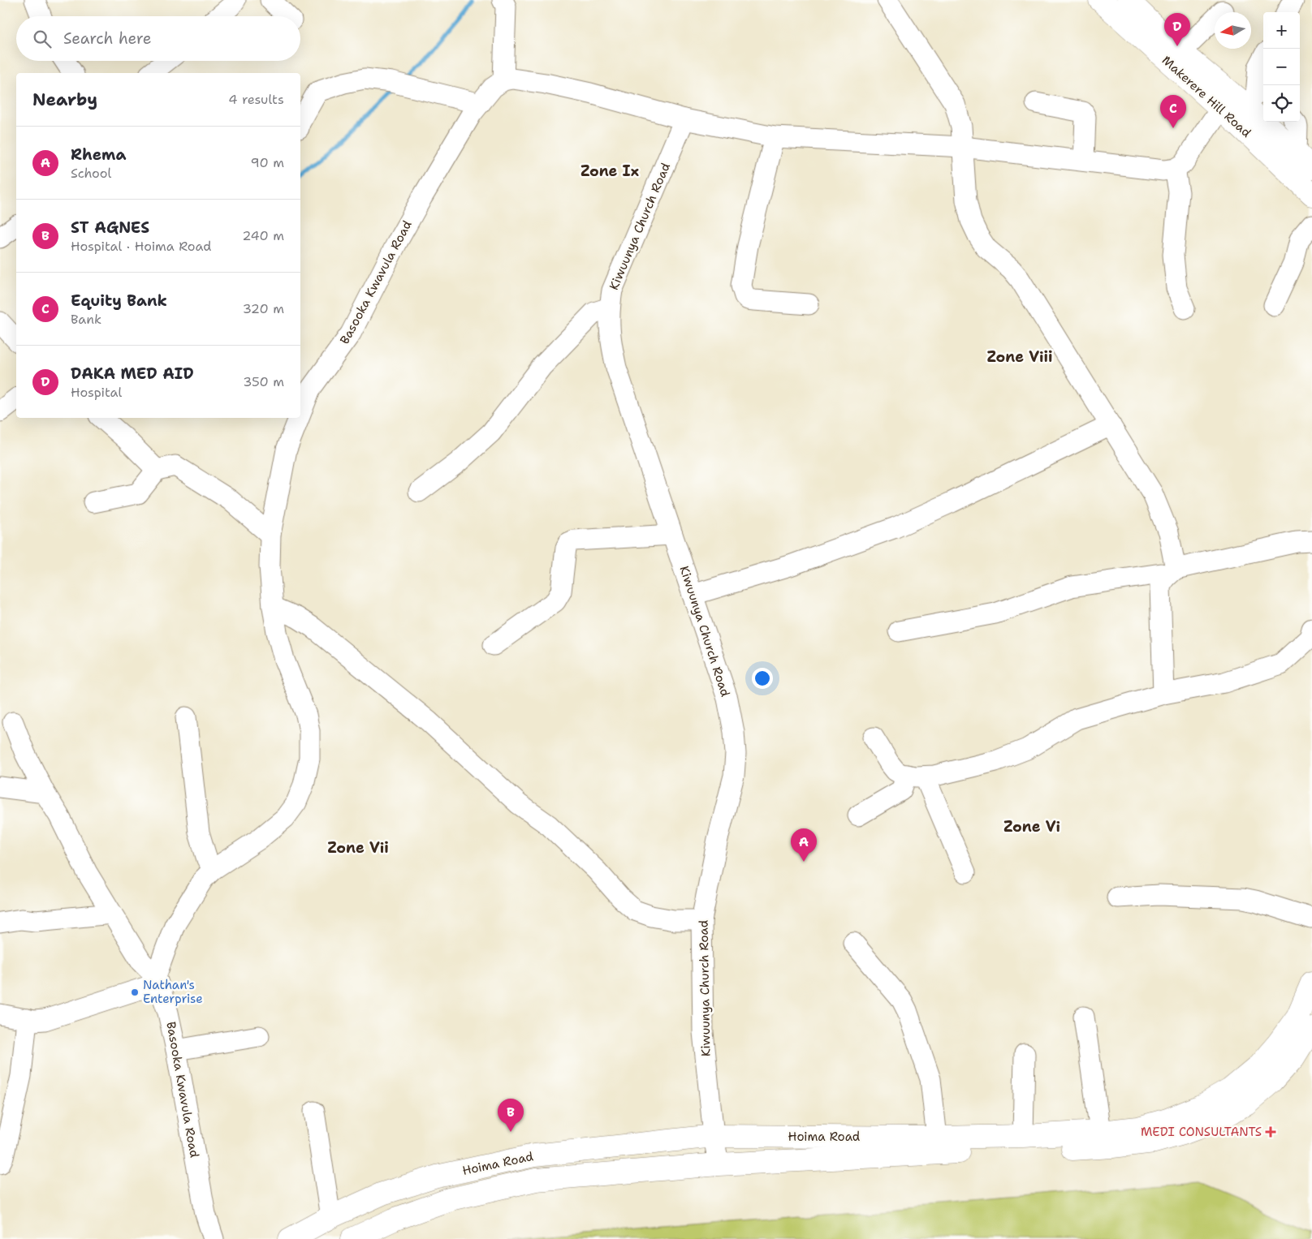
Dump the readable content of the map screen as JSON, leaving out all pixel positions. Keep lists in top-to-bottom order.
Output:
{
  "streets": {
    "main road": ["Makerere Hill Road", "Hoima Road"],
    "street": ["Kiwuunya Church Road", "Basooka Kwavula Road"]
  },
  "crossings": [
    ["Kiwuunya Church Road", "Hoima Road"]
  ],
  "districts": [
    "Zone Ix",
    "Zone Viii",
    "Zone Vi",
    "Zone Vii"
  ],
  "places": {
    "other": ["Nathan's Enterprise"],
    "health": ["MEDI CONSULTANTS"]
  },
  "north": "left",
  "page": {
    "map_buttons": ["+", "−"],
    "pins": [
      "D",
      "C",
      "A",
      "B"
    ],
    "search": "Search here",
    "heading": ["Nearby", "4 results"],
    "list": [
      {
        "mark": "A",
        "name": "Rhema",
        "note": "School",
        "value": "90 m"
      },
      {
        "mark": "B",
        "name": "ST AGNES",
        "note": "Hospital · Hoima Road",
        "value": "240 m"
      },
      {
        "mark": "C",
        "name": "Equity Bank",
        "note": "Bank",
        "value": "320 m"
      },
      {
        "mark": "D",
        "name": "DAKA MED AID",
        "note": "Hospital",
        "value": "350 m"
      }
    ]
  }
}
